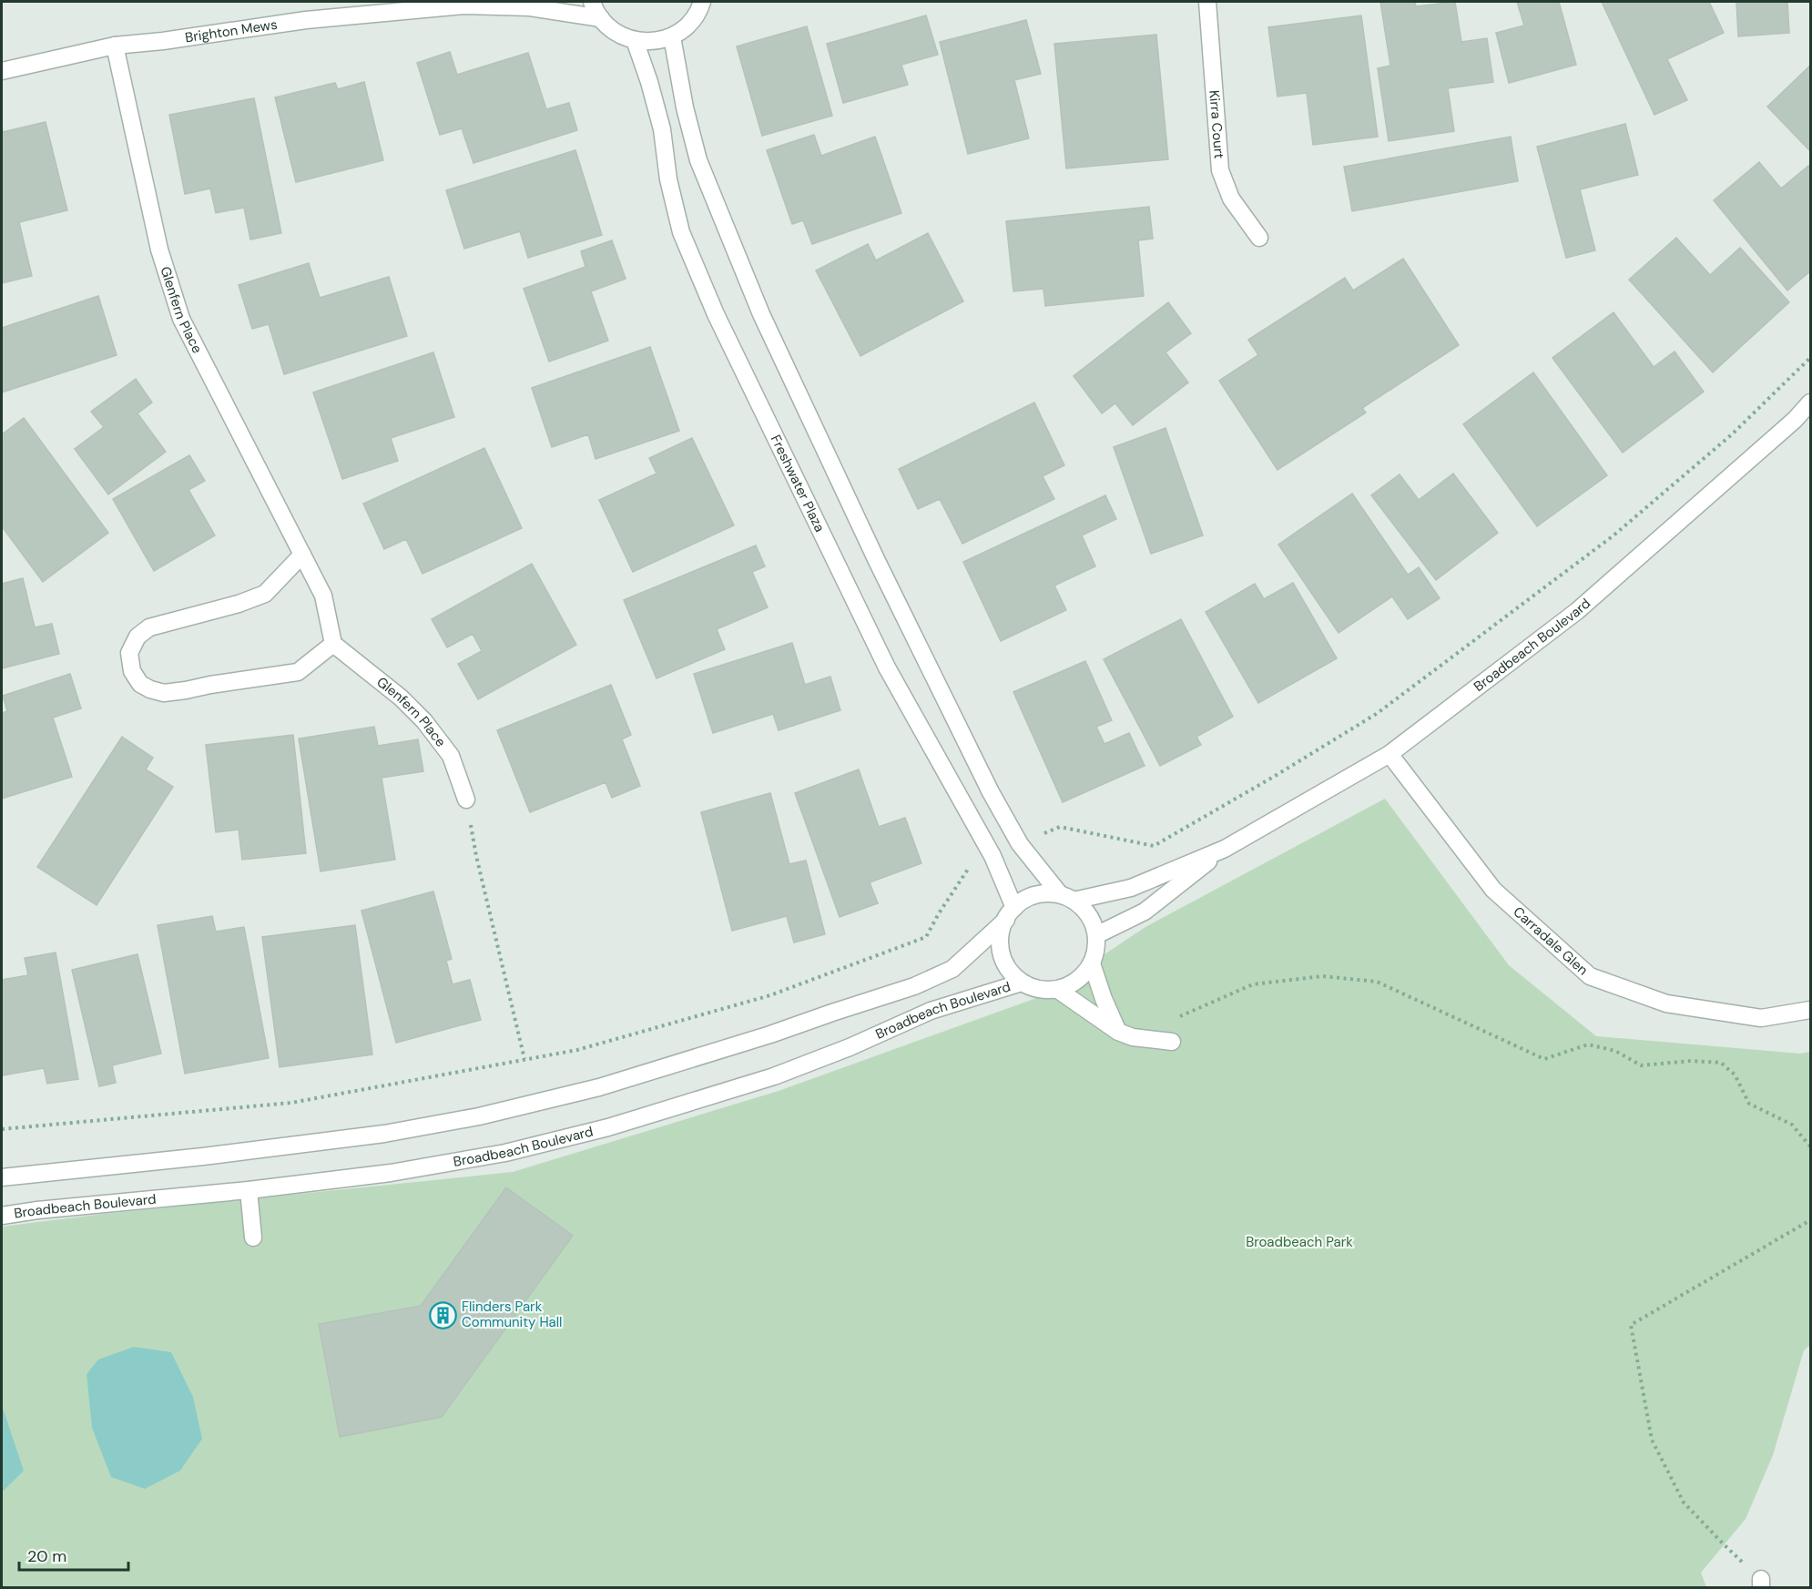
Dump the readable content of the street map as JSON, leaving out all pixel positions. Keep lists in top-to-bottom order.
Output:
{
  "streets": {
    "street": [
      "Brighton Mews",
      "Kirra Court",
      "Glenfern Place",
      "Freshwater Plaza",
      "Broadbeach Boulevard",
      "Carradale Glen"
    ]
  },
  "crossings": [
    ["Brighton Mews", "Glenfern Place"],
    ["Freshwater Plaza", "Broadbeach Boulevard"],
    ["Broadbeach Boulevard", "Carradale Glen"]
  ],
  "parks": ["Broadbeach Park"],
  "places": {
    "building": ["Flinders Park Community Hall"]
  },
  "scale_bar": "20 m"
}
